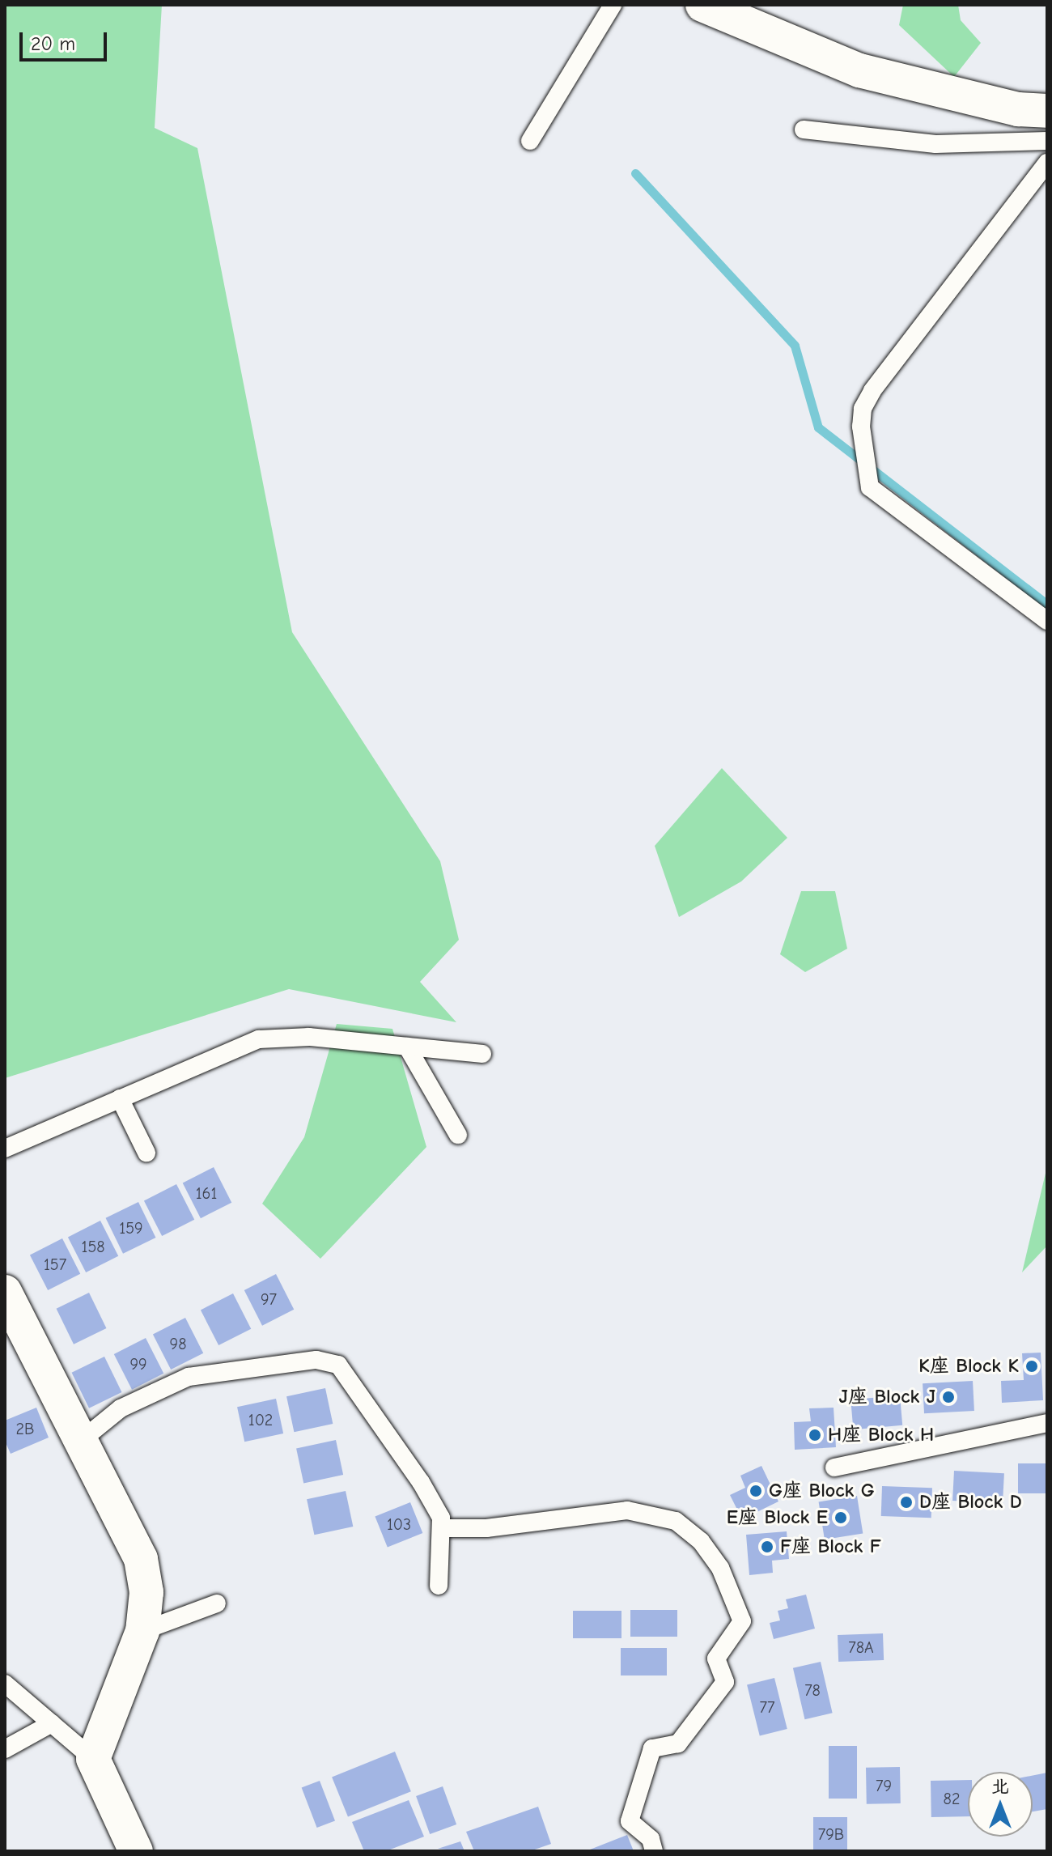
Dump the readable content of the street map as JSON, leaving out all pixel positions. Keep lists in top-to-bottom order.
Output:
{
  "places": [
    "K座 Block K",
    "J座 Block J",
    "H座 Block H",
    "G座 Block G",
    "D座 Block D",
    "E座 Block E",
    "F座 Block F"
  ],
  "house_numbers": [
    "161",
    "159",
    "158",
    "157",
    "97",
    "98",
    "99",
    "102",
    "2B",
    "103",
    "78A",
    "78",
    "77",
    "79",
    "82",
    "79B"
  ],
  "scale_bar": "20 m",
  "north": "top"
}
